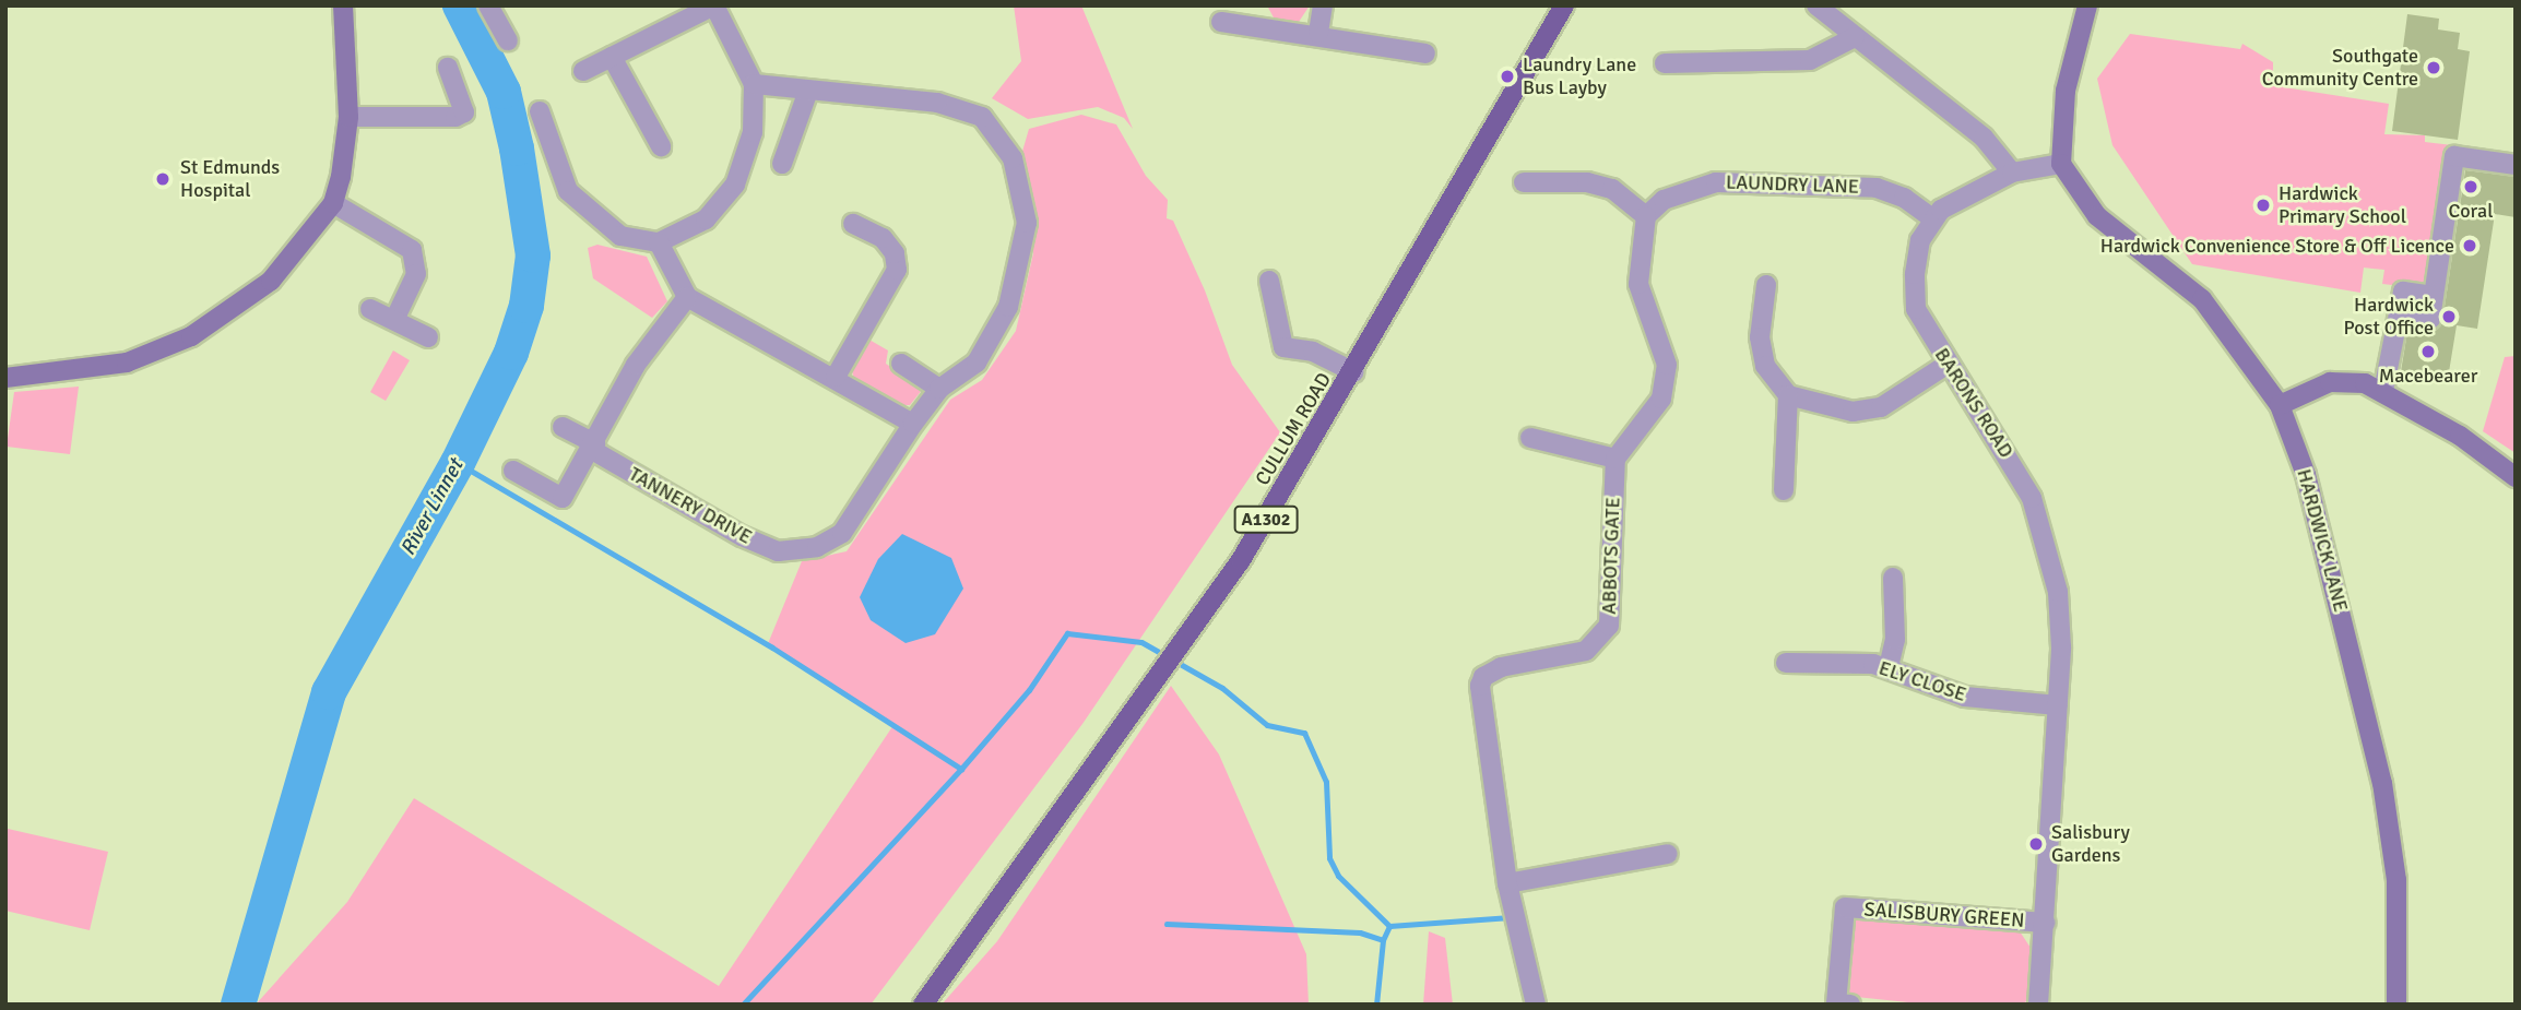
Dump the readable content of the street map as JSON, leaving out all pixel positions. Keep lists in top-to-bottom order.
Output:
{
  "streets": {
    "main road": ["CULLUM ROAD", "A1302"],
    "street": [
      "LAUNDRY LANE",
      "BARONS ROAD",
      "TANNERY DRIVE",
      "HARDWICK LANE",
      "ABBOTS GATE",
      "ELY CLOSE",
      "SALISBURY GREEN"
    ]
  },
  "crossings": [
    ["LAUNDRY LANE", "BARONS ROAD"],
    ["BARONS ROAD", "ELY CLOSE"],
    ["BARONS ROAD", "SALISBURY GREEN"]
  ],
  "water": ["River Linnet"],
  "places": [
    "Southgate Community Centre",
    "Laundry Lane Bus Layby",
    "St Edmunds Hospital",
    "Coral",
    "Hardwick Primary School",
    "Hardwick Convenience Store & Off Licence",
    "Hardwick Post Office",
    "Macebearer",
    "Salisbury Gardens"
  ]
}
